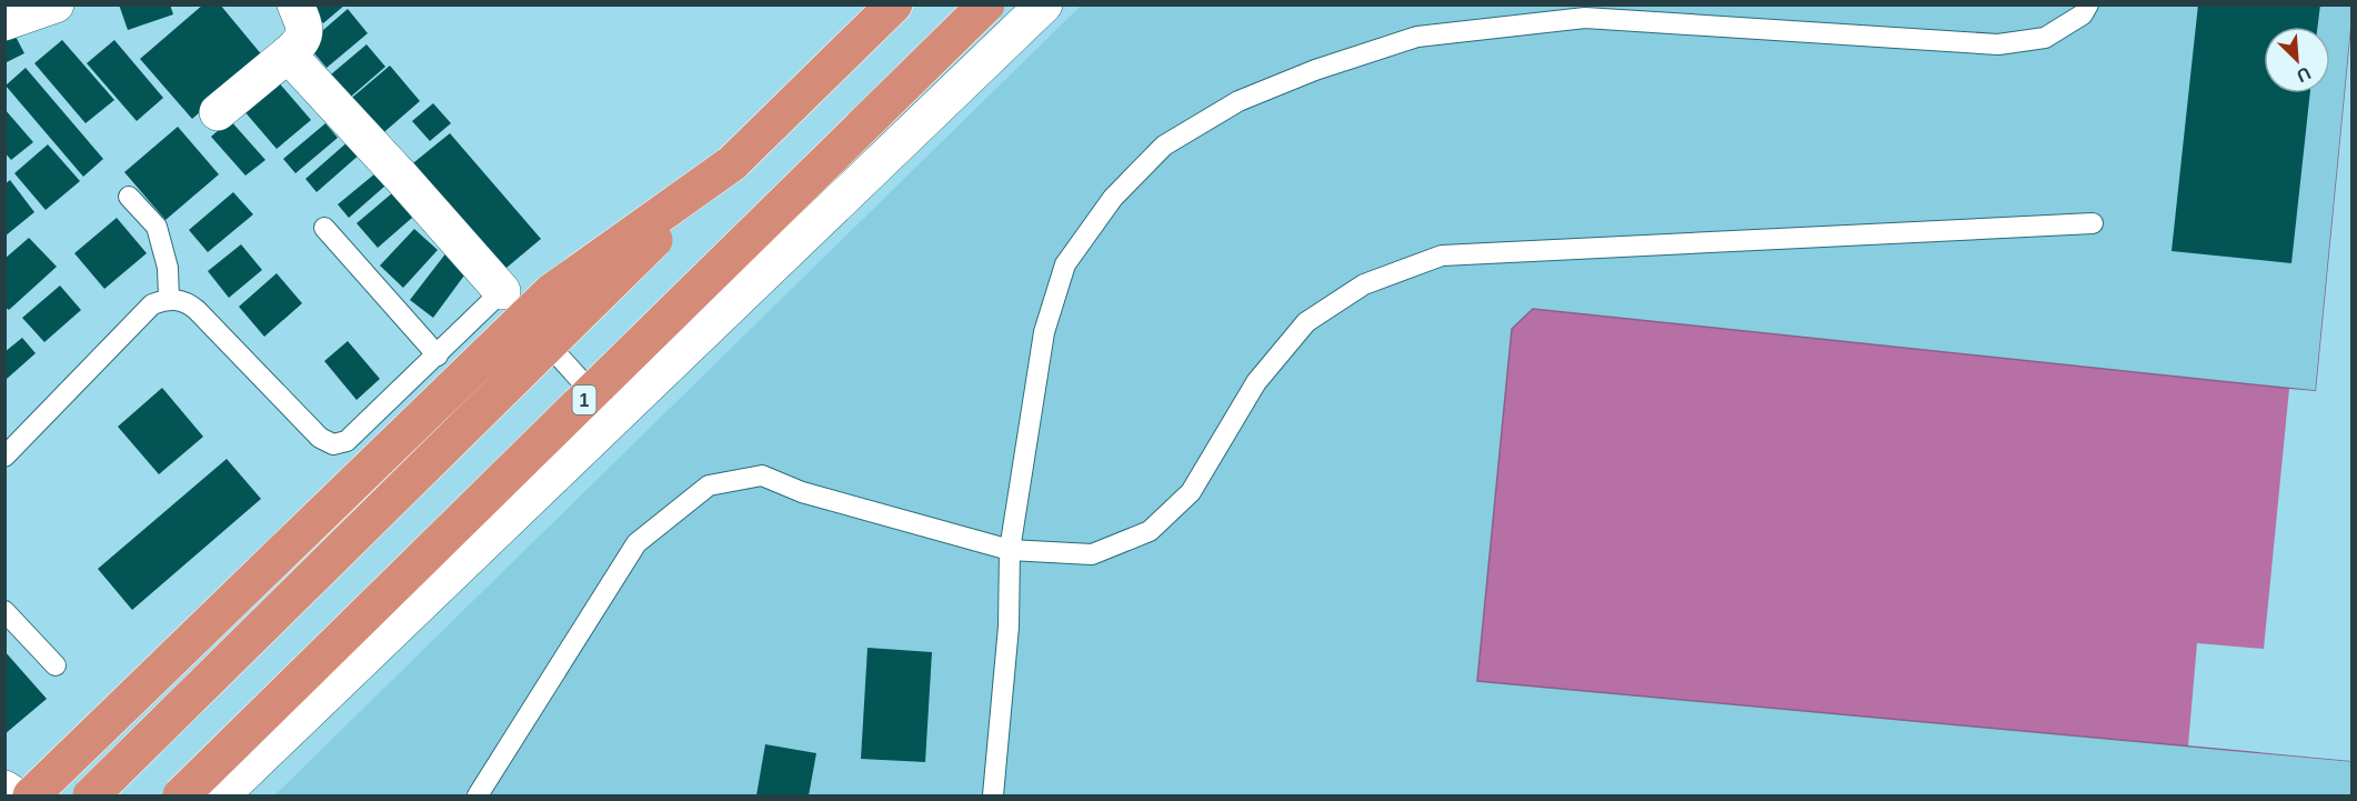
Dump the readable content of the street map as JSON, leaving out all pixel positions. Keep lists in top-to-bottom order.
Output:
{
  "streets": {
    "highway": ["1"]
  },
  "north": "bottom right"
}
